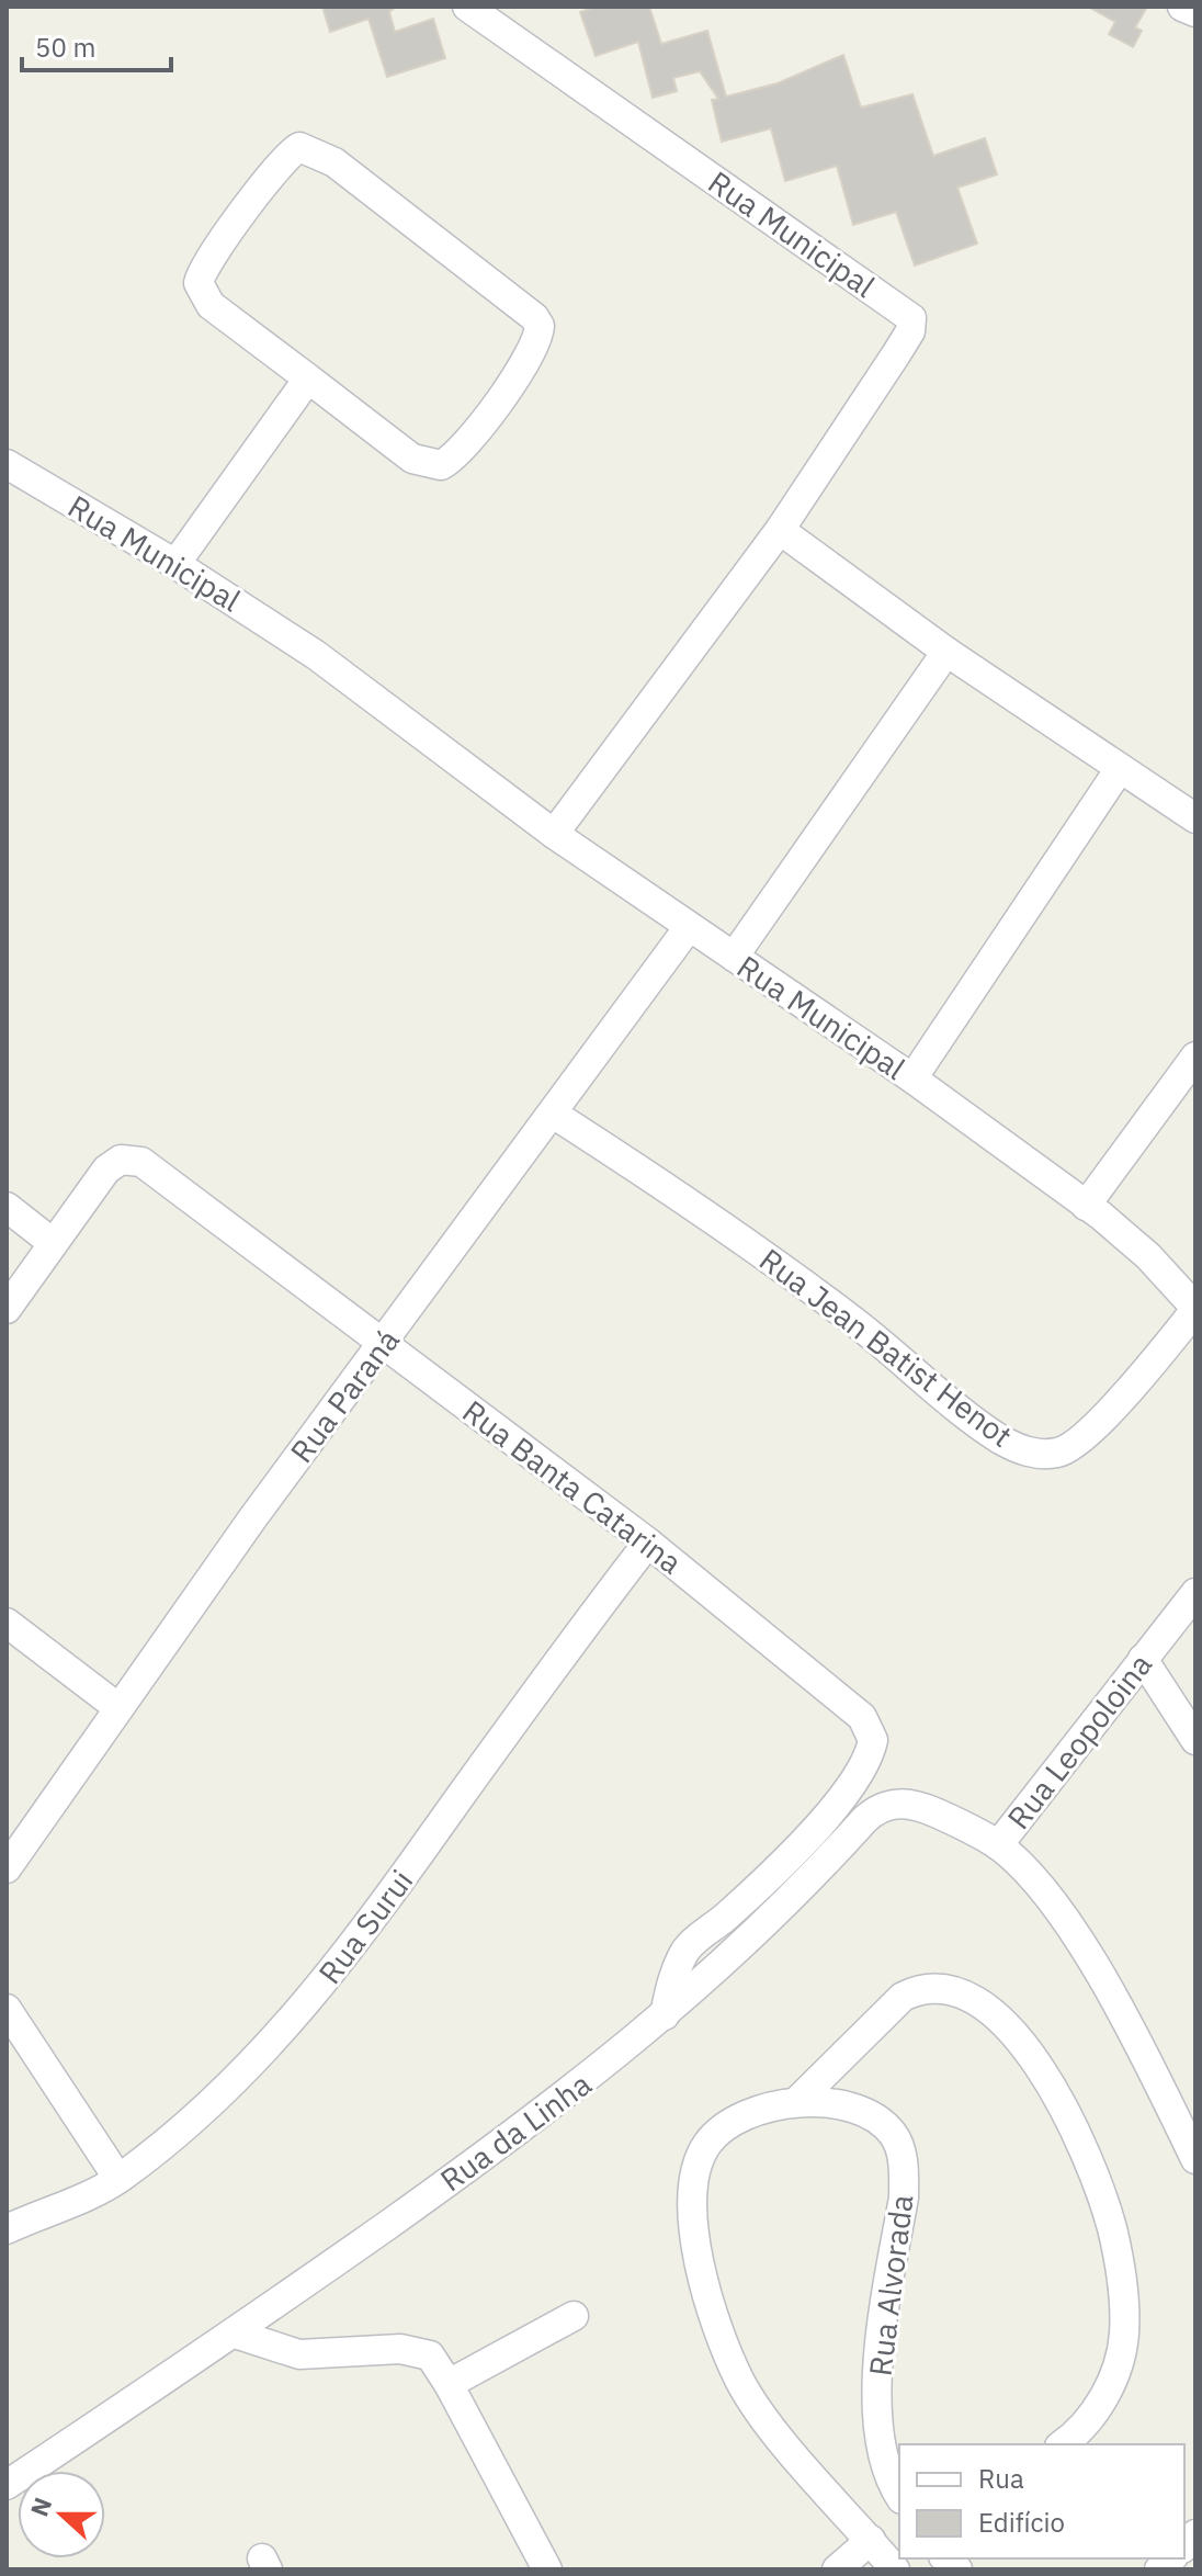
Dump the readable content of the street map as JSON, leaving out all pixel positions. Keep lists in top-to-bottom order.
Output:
{
  "streets": {
    "street": [
      "Rua Municipal",
      "Rua Jean Batist Henot",
      "Rua Paraná",
      "Rua Banta Catarina",
      "Rua Leopoloina",
      "Rua Surui",
      "Rua da Linha",
      "Rua Alvorada"
    ]
  },
  "crossings": [
    ["Rua Municipal", "Rua Jean Batist Henot"],
    ["Rua Municipal", "Rua Paraná"],
    ["Rua Jean Batist Henot", "Rua Paraná"],
    ["Rua Paraná", "Rua Banta Catarina"],
    ["Rua Banta Catarina", "Rua Surui"],
    ["Rua Banta Catarina", "Rua da Linha"],
    ["Rua Leopoloina", "Rua da Linha"]
  ],
  "legend": ["Rua", "Edifício"],
  "scale_bar": "50 m",
  "north": "left"
}
